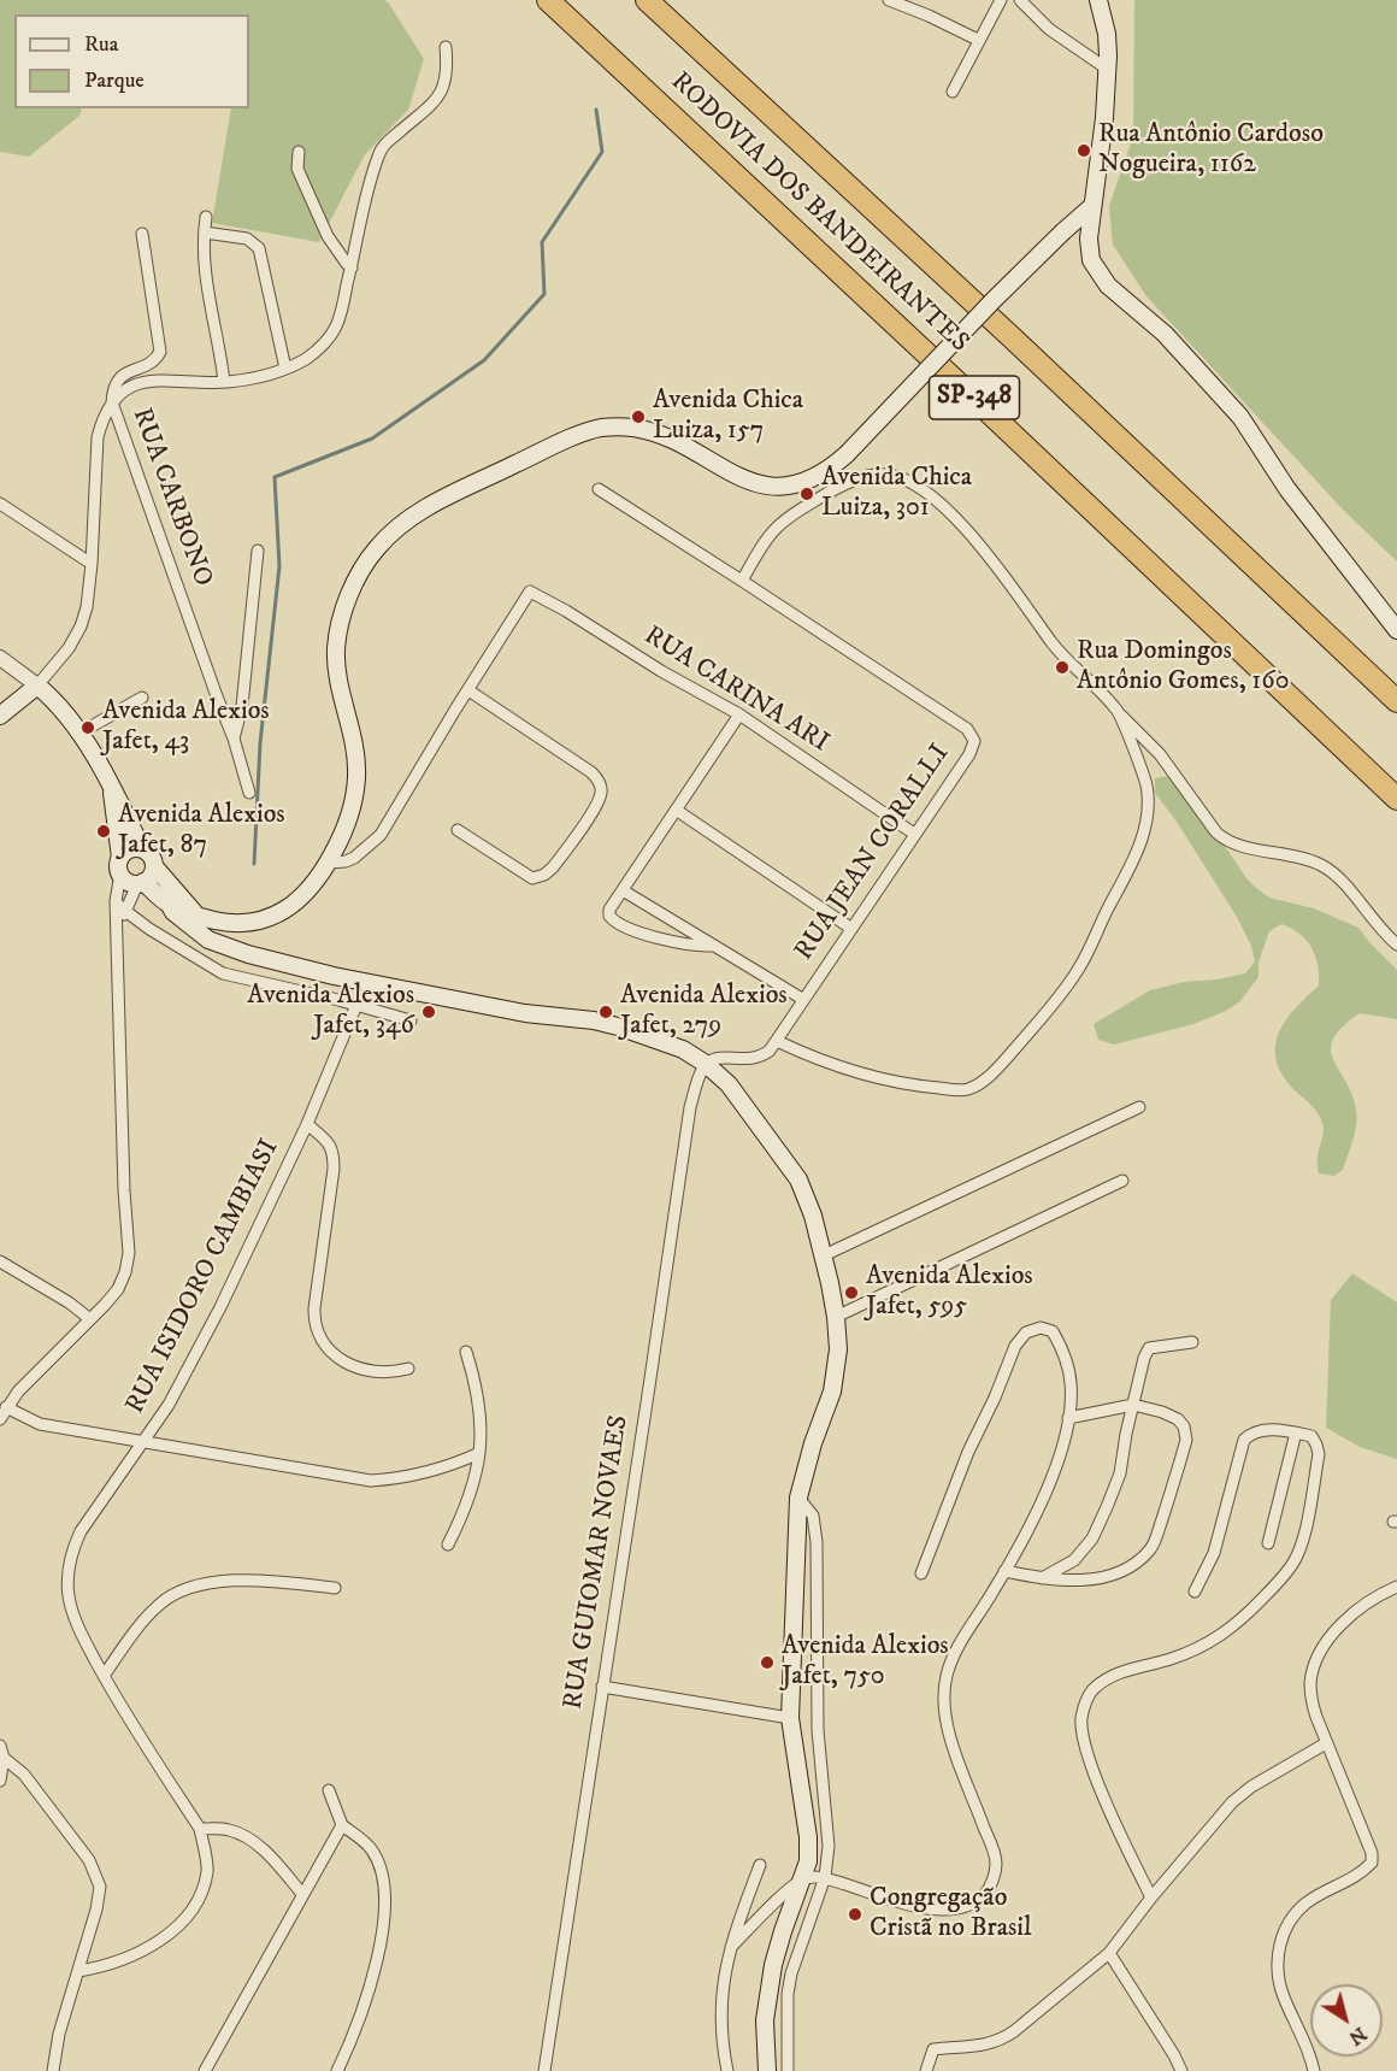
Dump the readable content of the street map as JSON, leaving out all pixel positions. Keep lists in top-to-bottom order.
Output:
{
  "streets": {
    "highway": ["RODOVIA DOS BANDEIRANTES", "SP-348"],
    "street": [
      "RUA CARBONO",
      "RUA CARINA ARI",
      "RUA JEAN CORALLI",
      "RUA ISIDORO CAMBIASI",
      "RUA GUIOMAR NOVAES"
    ]
  },
  "crossings": [
    ["RUA CARINA ARI", "RUA JEAN CORALLI"],
    ["RUA JEAN CORALLI", "RUA GUIOMAR NOVAES"]
  ],
  "places": [
    "Rua Antônio Cardoso Nogueira, 1162",
    "Avenida Chica Luiza, 157",
    "Avenida Chica Luiza, 301",
    "Rua Domingos Antônio Gomes, 160",
    "Avenida Alexios Jafet, 43",
    "Avenida Alexios Jafet, 87",
    "Avenida Alexios Jafet, 346",
    "Avenida Alexios Jafet, 279",
    "Avenida Alexios Jafet, 595",
    "Avenida Alexios Jafet, 750",
    "Congregação Cristã no Brasil"
  ],
  "legend": ["Rua", "Parque"],
  "north": "bottom right"
}
